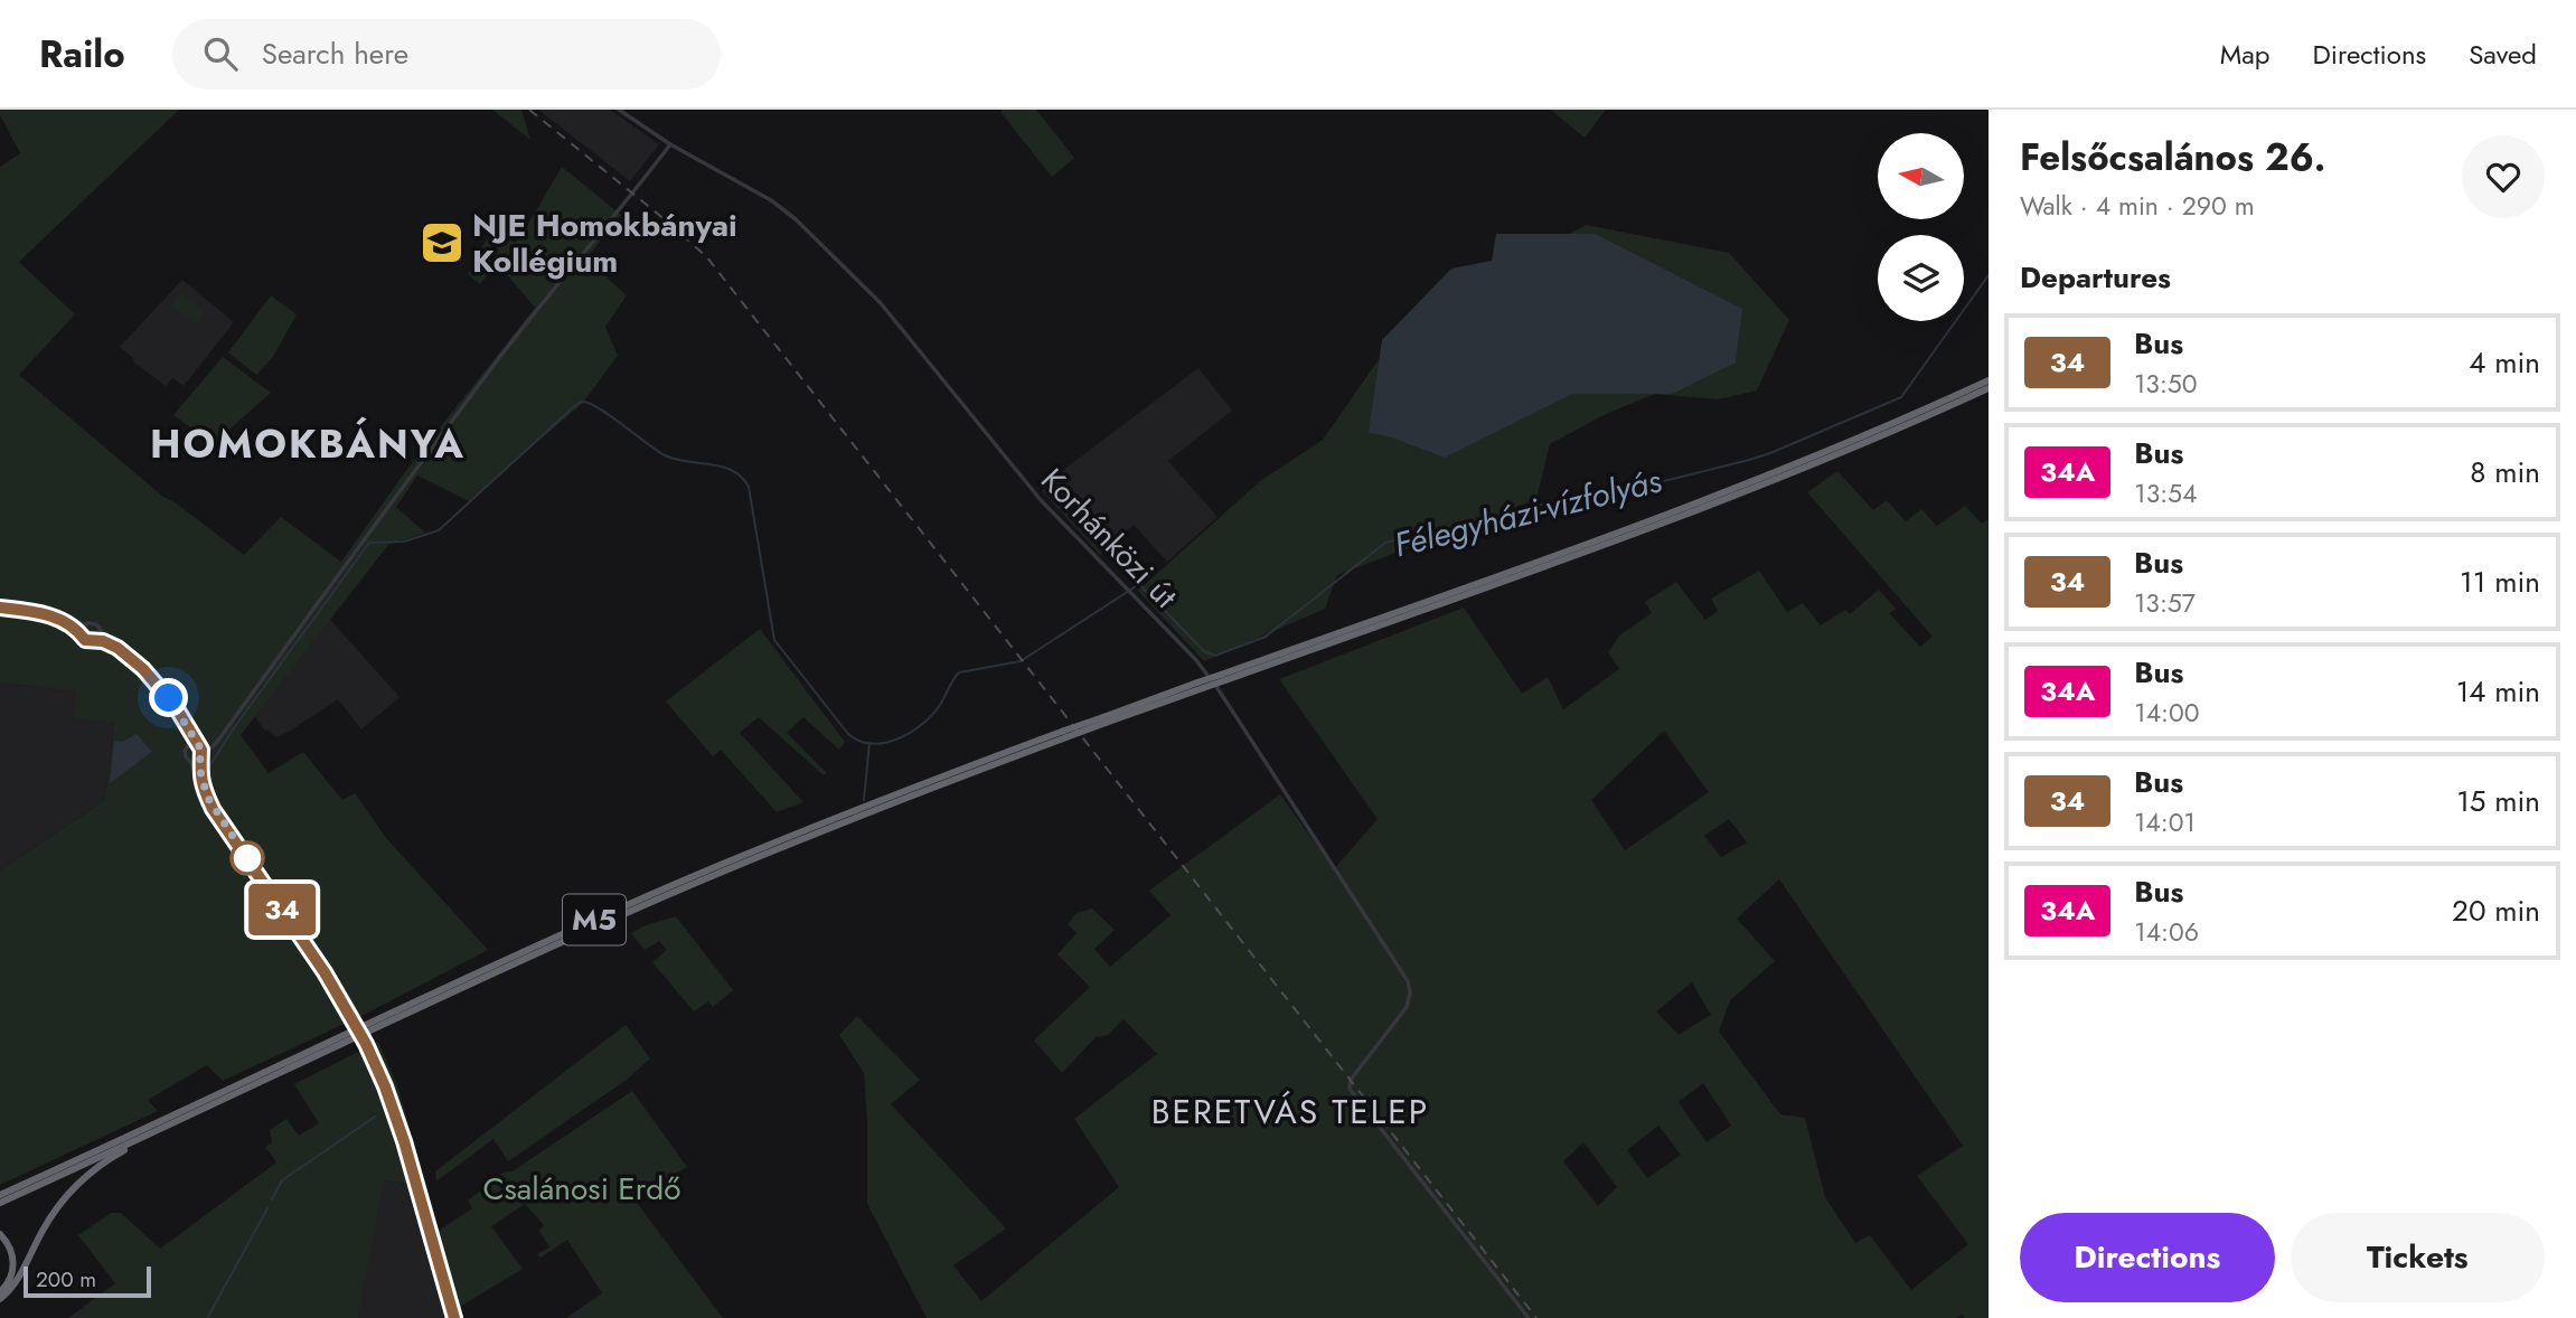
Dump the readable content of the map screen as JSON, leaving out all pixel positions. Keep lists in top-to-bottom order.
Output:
{
  "streets": {
    "highway": ["M5"],
    "street": ["Korhánközi út"]
  },
  "districts": ["HOMOKBÁNYA", "BERETVÁS TELEP"],
  "water": ["Félegyházi-vízfolyás"],
  "parks": ["Csalánosi Erdő"],
  "places": {
    "school or university": ["NJE Homokbányai Kollégium"]
  },
  "lines": ["bus line 34"],
  "scale_bar": "200 m",
  "north": "left",
  "page": {
    "header": "Railo",
    "search": "Search here",
    "nav": ["Map", "Directions", "Saved"],
    "on_map": "34",
    "heading": [
      ["Felsőcsalános 26.", "Walk · 4 min · 290 m"],
      "Departures"
    ],
    "list": [
      {
        "mark": "34",
        "name": "Bus",
        "note": "13:50",
        "value": "4 min"
      },
      {
        "mark": "34A",
        "name": "Bus",
        "note": "13:54",
        "value": "8 min"
      },
      {
        "mark": "34",
        "name": "Bus",
        "note": "13:57",
        "value": "11 min"
      },
      {
        "mark": "34A",
        "name": "Bus",
        "note": "14:00",
        "value": "14 min"
      },
      {
        "mark": "34",
        "name": "Bus",
        "note": "14:01",
        "value": "15 min"
      },
      {
        "mark": "34A",
        "name": "Bus",
        "note": "14:06",
        "value": "20 min"
      }
    ],
    "buttons": ["Directions", "Tickets"],
    "scale": "200 m"
  }
}
